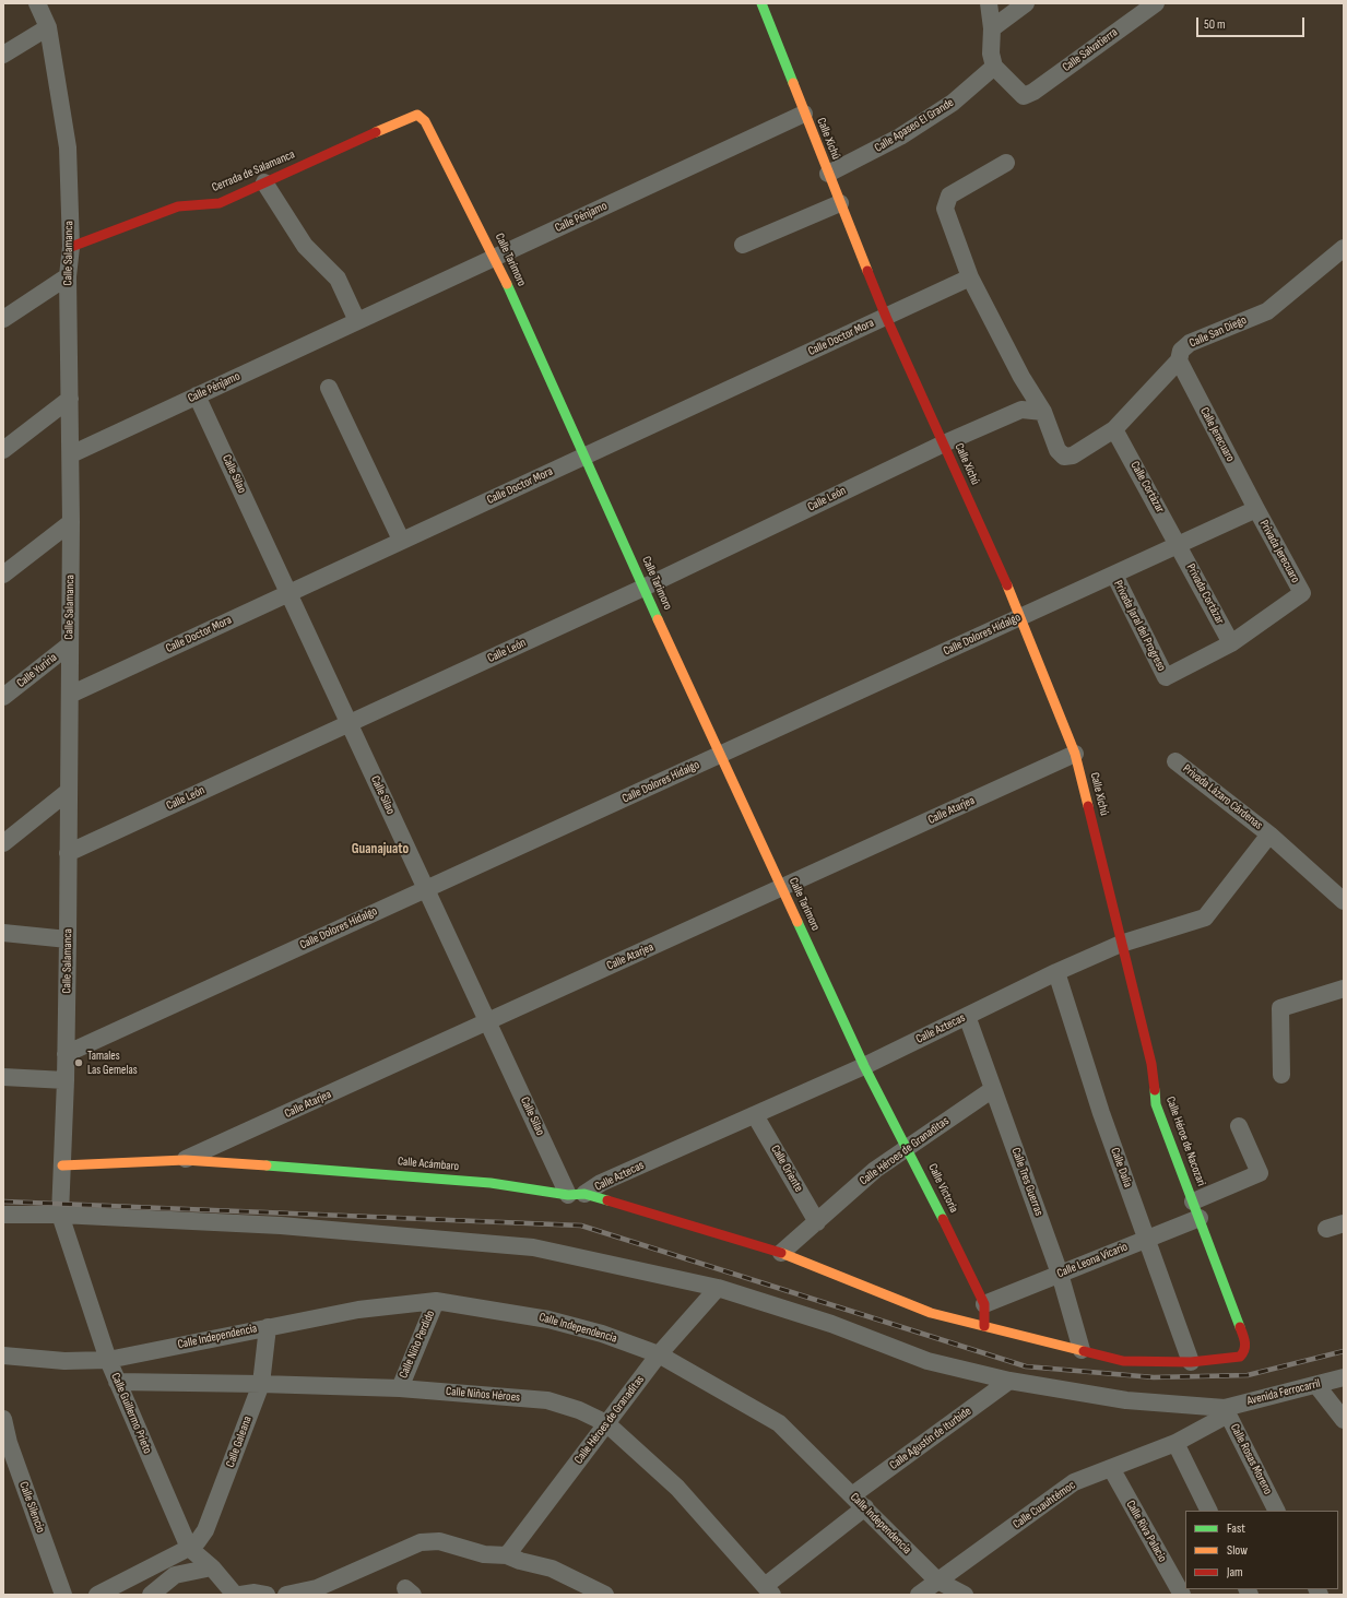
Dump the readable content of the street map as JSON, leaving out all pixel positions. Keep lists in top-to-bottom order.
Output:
{
  "streets": {
    "street": [
      "Calle Salvatierra",
      "Calle Apaseo El Grande",
      "Calle Xichú",
      "Cerrada de Salamanca",
      "Calle Pénjamo",
      "Calle Salamanca",
      "Calle Tarimoro",
      "Calle San Diego",
      "Calle Doctor Mora",
      "Calle Jerecuaro",
      "Calle Silao",
      "Calle Cortázar",
      "Calle León",
      "Privada Jerecuaro",
      "Privada Cortázar",
      "Privada Jaral del Progreso",
      "Calle Dolores Hidalgo",
      "Calle Yuriria",
      "Privada Lázaro Cárdenas",
      "Calle Atarjea",
      "Calle Aztecas",
      "Calle Héroe de Nacozari",
      "Calle Héroes de Granaditas",
      "Calle Acámbaro",
      "Calle Dalia",
      "Calle Oriente",
      "Calle Tres Guerras",
      "Calle Victoria",
      "Calle Leona Vicario",
      "Calle Independencia",
      "Calle Niño Perdido",
      "Avenida Ferrocarril",
      "Calle Niños Héroes",
      "Calle Guillermo Prieto",
      "Calle Agustín de Iturbide",
      "Calle Galeana",
      "Calle Rosas Moreno",
      "Calle Cuauhtémoc",
      "Calle Silencio",
      "Calle Riva Palacio"
    ]
  },
  "crossings": [
    ["Calle Salvatierra", "Calle Apaseo El Grande"],
    ["Calle Apaseo El Grande", "Calle Xichú"],
    ["Calle Xichú", "Calle Pénjamo"],
    ["Calle Xichú", "Calle Doctor Mora"],
    ["Calle Xichú", "Calle León"],
    ["Calle Xichú", "Calle Dolores Hidalgo"],
    ["Calle Xichú", "Calle Atarjea"],
    ["Calle Xichú", "Calle Aztecas"],
    ["Calle Xichú", "Calle Héroe de Nacozari"],
    ["Cerrada de Salamanca", "Calle Salamanca"],
    ["Cerrada de Salamanca", "Calle Tarimoro"],
    ["Calle Pénjamo", "Calle Salamanca"],
    ["Calle Pénjamo", "Calle Tarimoro"],
    ["Calle Pénjamo", "Calle Silao"],
    ["Calle Salamanca", "Calle Doctor Mora"],
    ["Calle Salamanca", "Calle León"],
    ["Calle Salamanca", "Calle Dolores Hidalgo"],
    ["Calle Salamanca", "Calle Yuriria"],
    ["Calle Salamanca", "Calle Acámbaro"],
    ["Calle Salamanca", "Calle Guillermo Prieto"],
    ["Calle Tarimoro", "Calle Doctor Mora"],
    ["Calle Tarimoro", "Calle León"],
    ["Calle Tarimoro", "Calle Dolores Hidalgo"],
    ["Calle Tarimoro", "Calle Atarjea"],
    ["Calle Tarimoro", "Calle Aztecas"],
    ["Calle Tarimoro", "Calle Victoria"],
    ["Calle San Diego", "Calle Jerecuaro"],
    ["Calle San Diego", "Calle Cortázar"],
    ["Calle San Diego", "Calle León"],
    ["Calle Doctor Mora", "Calle Silao"],
    ["Calle Jerecuaro", "Privada Jerecuaro"],
    ["Calle Jerecuaro", "Calle Dolores Hidalgo"],
    ["Calle Silao", "Calle León"],
    ["Calle Silao", "Calle Dolores Hidalgo"],
    ["Calle Silao", "Calle Atarjea"],
    ["Calle Silao", "Calle Aztecas"],
    ["Calle Silao", "Calle Acámbaro"],
    ["Calle Cortázar", "Privada Cortázar"],
    ["Calle Cortázar", "Calle Dolores Hidalgo"],
    ["Privada Jerecuaro", "Privada Cortázar"],
    ["Privada Jerecuaro", "Privada Jaral del Progreso"],
    ["Privada Jerecuaro", "Calle Dolores Hidalgo"],
    ["Privada Cortázar", "Privada Jaral del Progreso"],
    ["Privada Cortázar", "Calle Dolores Hidalgo"],
    ["Privada Jaral del Progreso", "Calle Dolores Hidalgo"],
    ["Privada Lázaro Cárdenas", "Calle Aztecas"],
    ["Calle Atarjea", "Calle Acámbaro"],
    ["Calle Aztecas", "Calle Héroe de Nacozari"],
    ["Calle Aztecas", "Calle Acámbaro"],
    ["Calle Aztecas", "Calle Dalia"],
    ["Calle Aztecas", "Calle Oriente"],
    ["Calle Aztecas", "Calle Tres Guerras"],
    ["Calle Aztecas", "Calle Victoria"],
    ["Calle Héroe de Nacozari", "Calle Acámbaro"],
    ["Calle Héroe de Nacozari", "Calle Leona Vicario"],
    ["Calle Héroes de Granaditas", "Calle Acámbaro"],
    ["Calle Héroes de Granaditas", "Calle Oriente"],
    ["Calle Héroes de Granaditas", "Calle Tres Guerras"],
    ["Calle Héroes de Granaditas", "Calle Victoria"],
    ["Calle Héroes de Granaditas", "Calle Independencia"],
    ["Calle Héroes de Granaditas", "Calle Niños Héroes"],
    ["Calle Acámbaro", "Calle Dalia"],
    ["Calle Acámbaro", "Calle Tres Guerras"],
    ["Calle Acámbaro", "Calle Victoria"],
    ["Calle Dalia", "Calle Leona Vicario"],
    ["Calle Tres Guerras", "Calle Leona Vicario"],
    ["Calle Victoria", "Calle Leona Vicario"],
    ["Calle Independencia", "Calle Niño Perdido"],
    ["Calle Independencia", "Calle Guillermo Prieto"],
    ["Calle Independencia", "Calle Agustín de Iturbide"],
    ["Calle Independencia", "Calle Galeana"],
    ["Calle Independencia", "Calle Cuauhtémoc"],
    ["Calle Niño Perdido", "Calle Niños Héroes"],
    ["Avenida Ferrocarril", "Calle Rosas Moreno"],
    ["Avenida Ferrocarril", "Calle Cuauhtémoc"],
    ["Calle Niños Héroes", "Calle Guillermo Prieto"],
    ["Calle Niños Héroes", "Calle Galeana"],
    ["Calle Guillermo Prieto", "Calle Galeana"],
    ["Calle Rosas Moreno", "Calle Cuauhtémoc"],
    ["Calle Cuauhtémoc", "Calle Riva Palacio"]
  ],
  "districts": ["Guanajuato"],
  "places": ["Tamales Las Gemelas"],
  "legend": ["Fast", "Slow", "Jam"],
  "scale_bar": "50 m"
}
